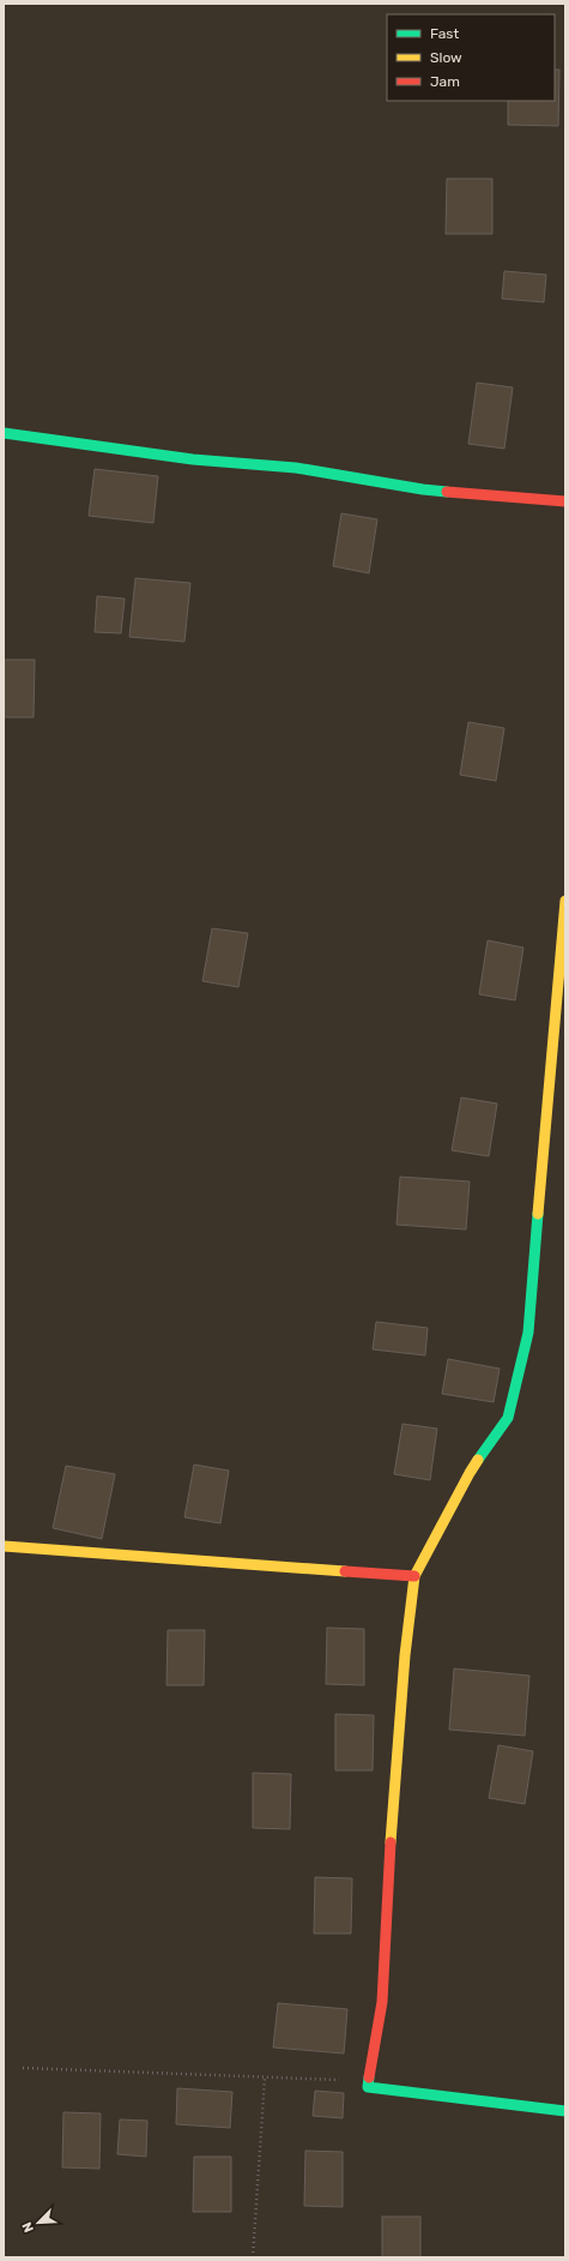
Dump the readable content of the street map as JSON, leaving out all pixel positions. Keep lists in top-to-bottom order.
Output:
{
  "legend": ["Fast", "Slow", "Jam"],
  "north": "bottom left"
}
